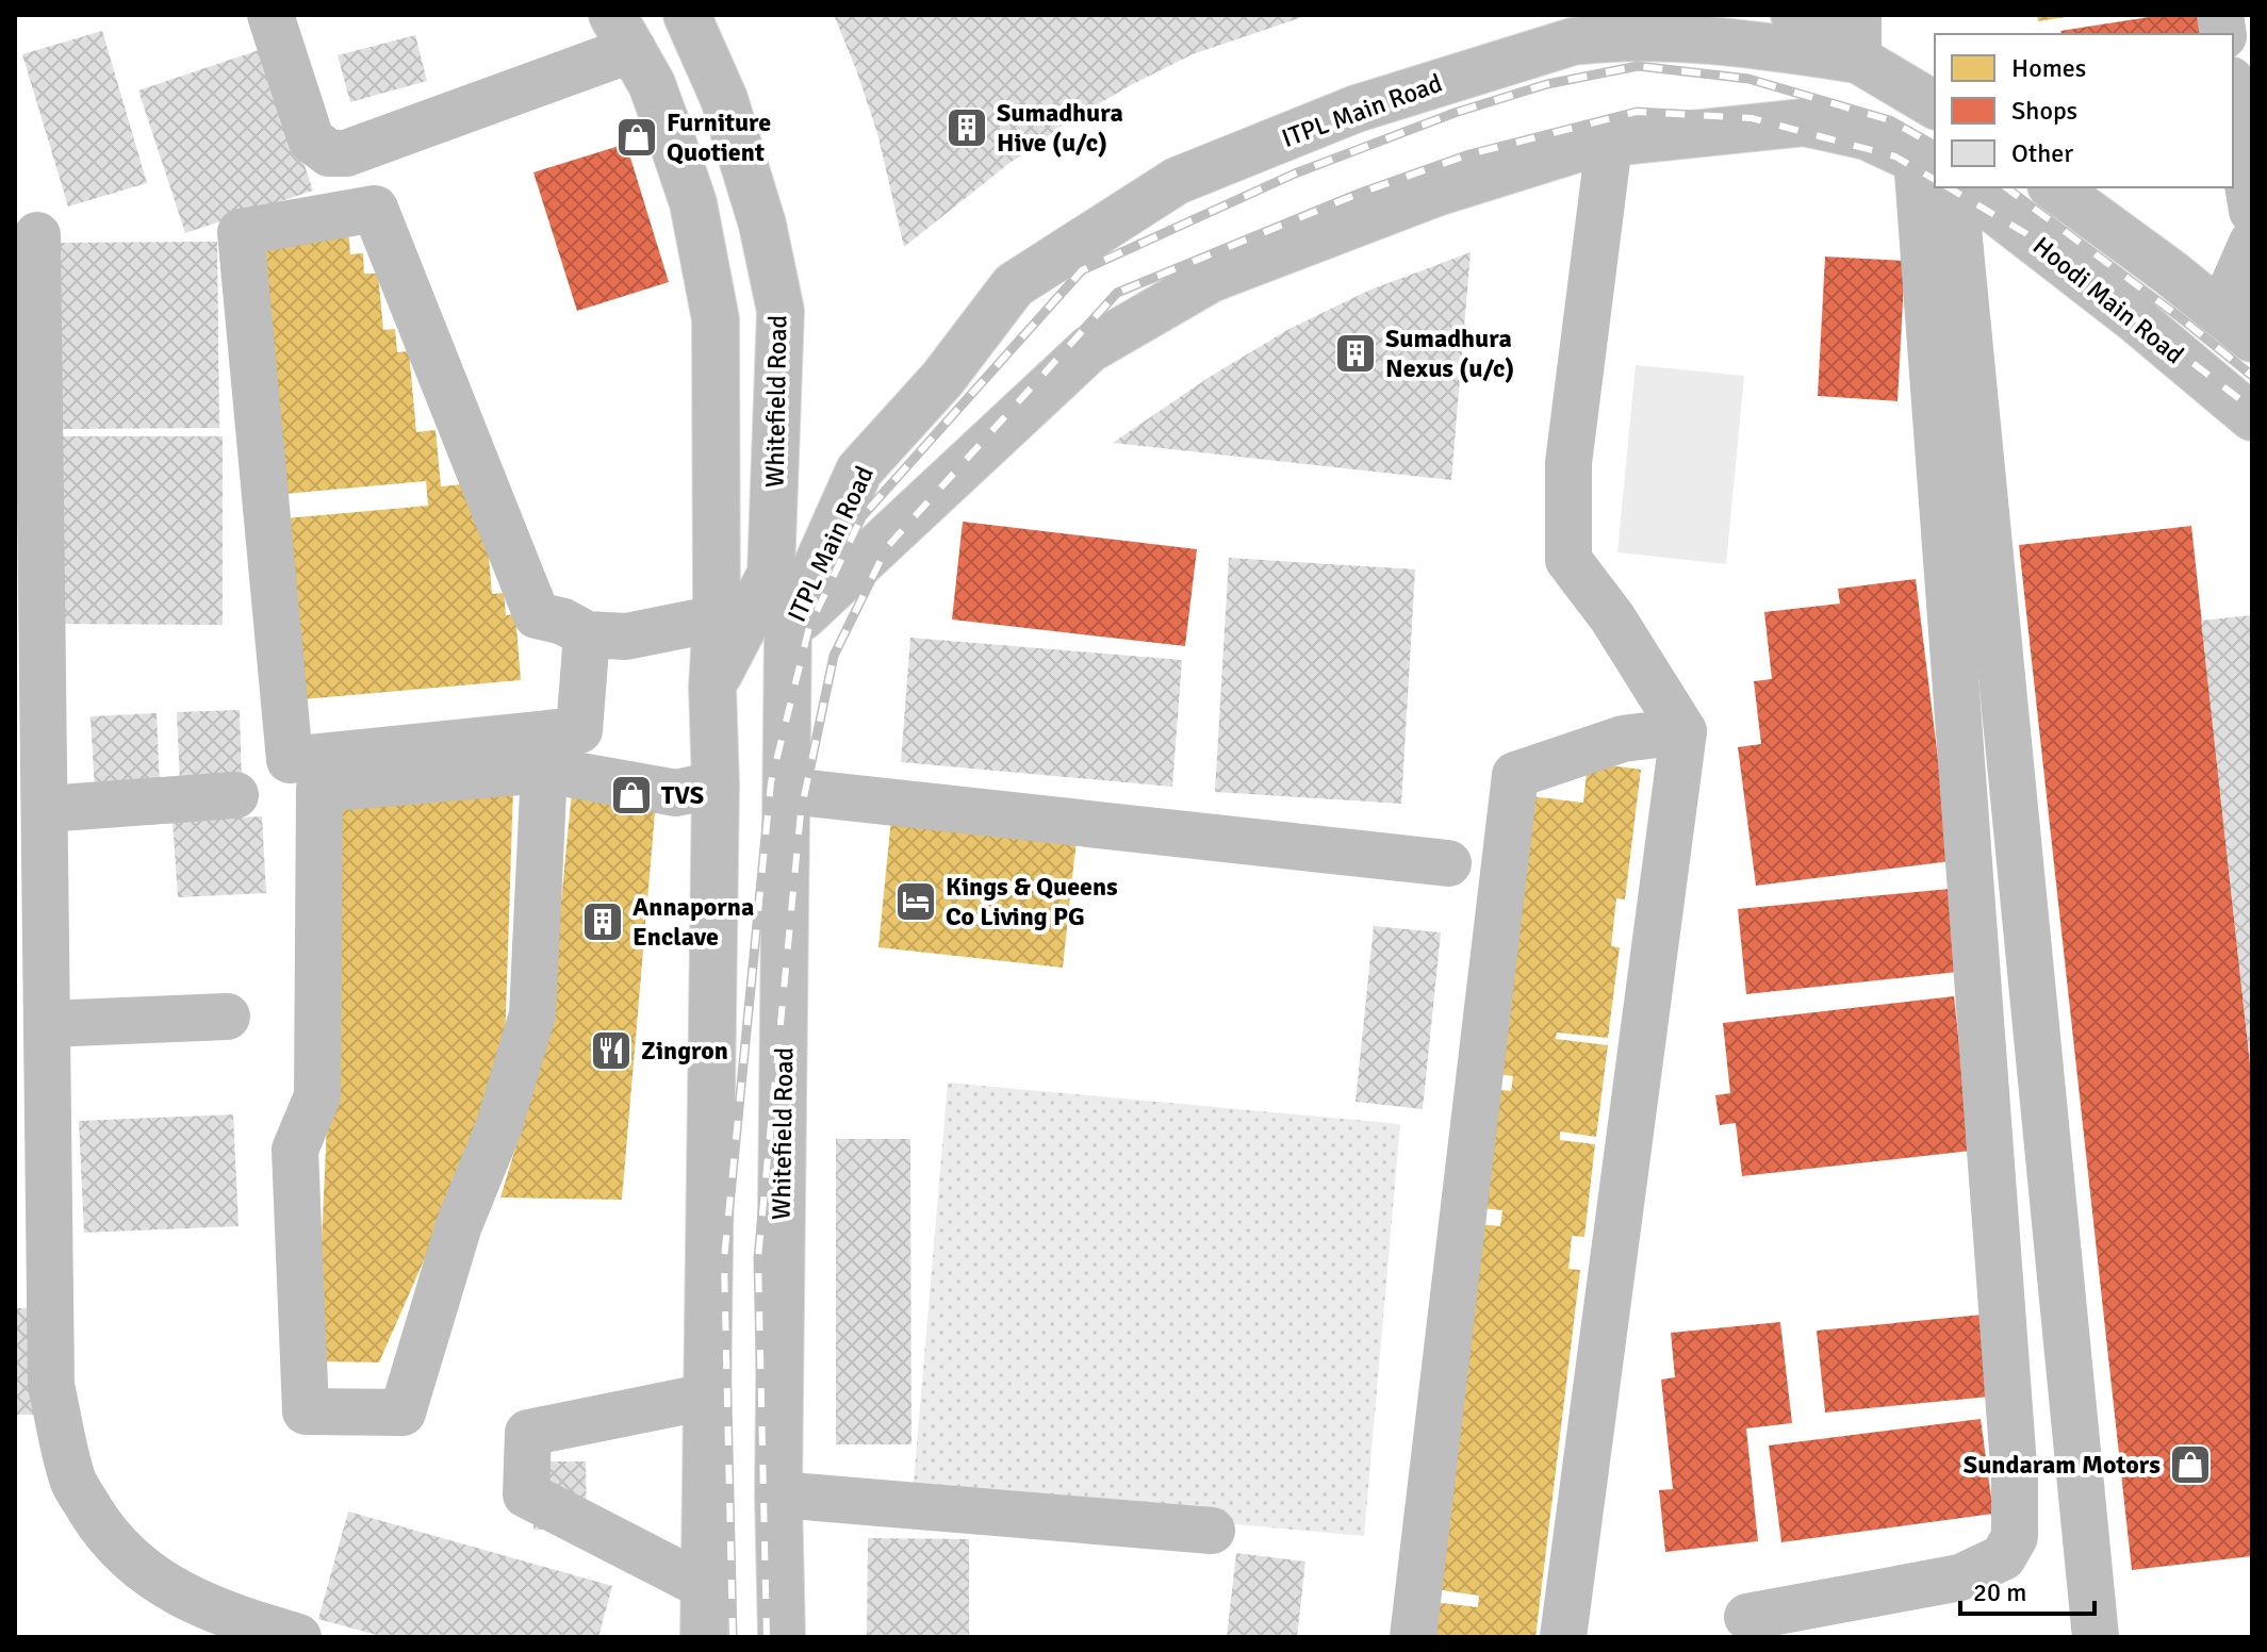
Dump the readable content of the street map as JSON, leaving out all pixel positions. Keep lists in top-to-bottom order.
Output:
{
  "streets": {
    "main road": ["ITPL Main Road", "Hoodi Main Road", "Whitefield Road"]
  },
  "crossings": [
    ["ITPL Main Road", "Whitefield Road"]
  ],
  "places": {
    "building": ["Sumadhura Hive (u/c)", "Sumadhura Nexus (u/c)", "Annaporna Enclave"],
    "shop": ["Furniture Quotient", "TVS", "Sundaram Motors"],
    "hotel": ["Kings & Queens Co Living PG"],
    "restaurant": ["Zingron"]
  },
  "legend": ["Homes", "Shops", "Other"],
  "scale_bar": "20 m"
}
